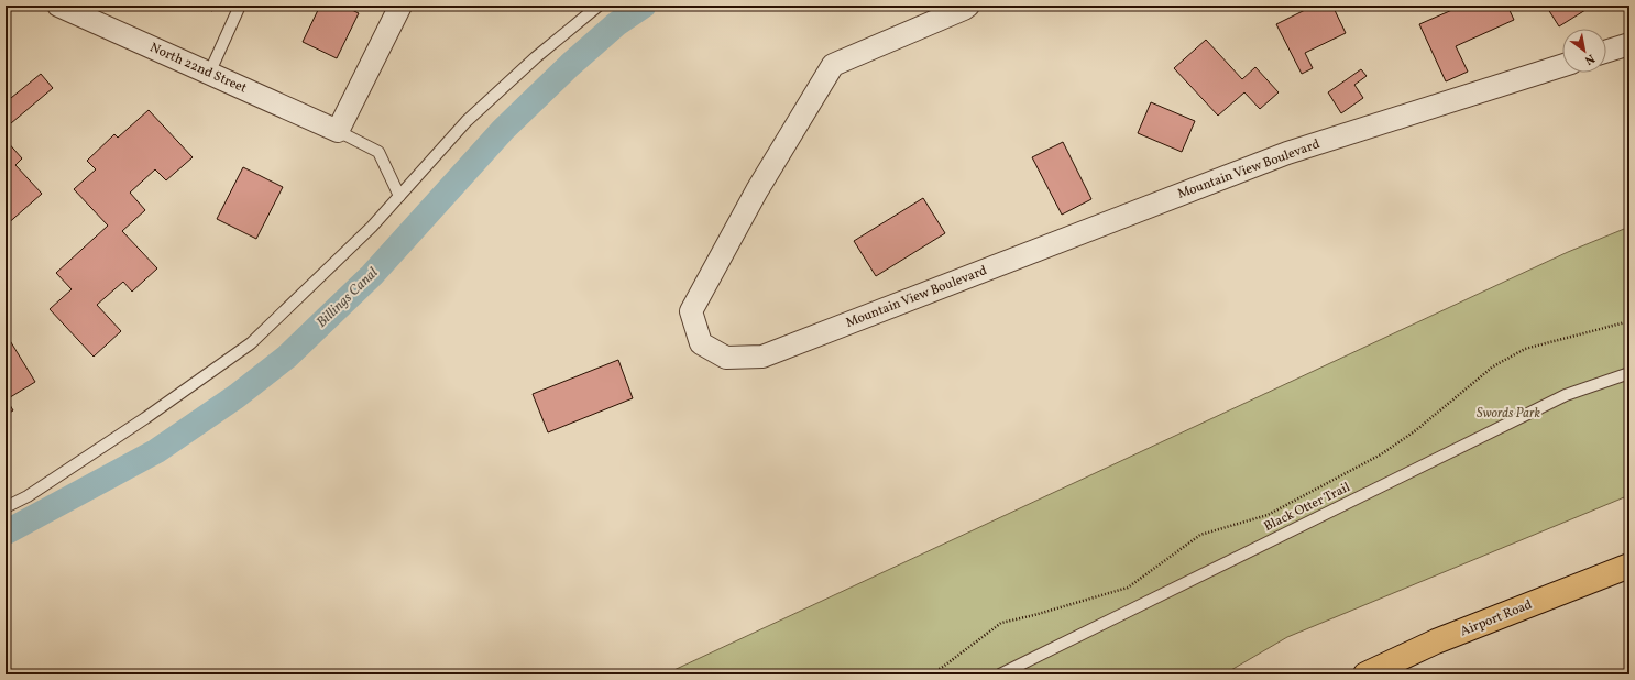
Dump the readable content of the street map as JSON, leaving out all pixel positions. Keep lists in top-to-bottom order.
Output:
{
  "streets": {
    "highway": ["Airport Road"],
    "street": ["North 22nd Street", "Mountain View Boulevard"],
    "lane": ["Black Otter Trail"]
  },
  "water": ["Billings Canal"],
  "parks": ["Swords Park"],
  "north": "bottom right"
}
